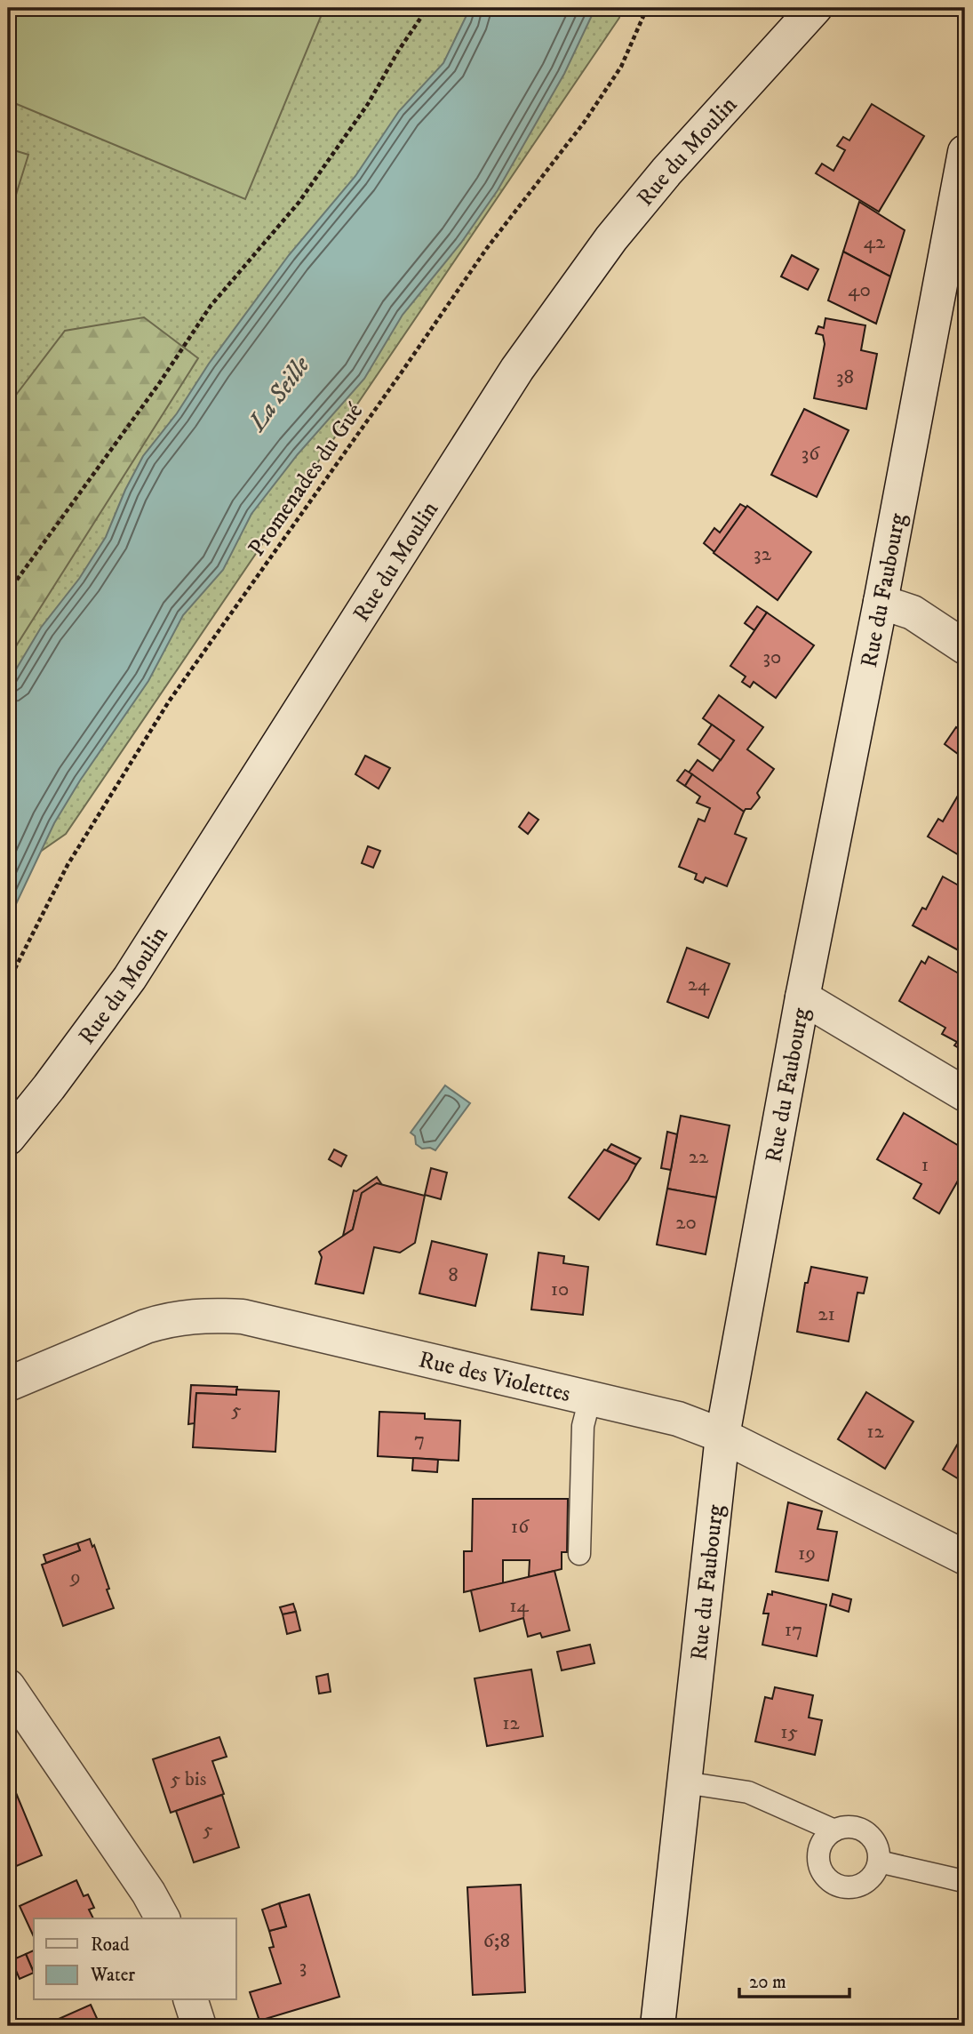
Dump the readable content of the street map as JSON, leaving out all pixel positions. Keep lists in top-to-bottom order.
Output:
{
  "streets": {
    "main road": ["Rue du Moulin", "Rue du Faubourg", "Rue des Violettes"],
    "path": ["Promenades du Gué"]
  },
  "crossings": [
    ["Rue du Faubourg", "Rue des Violettes"]
  ],
  "water": ["La Seille"],
  "house_numbers": [
    "42",
    "40",
    "38",
    "36",
    "32",
    "30",
    "24",
    "22",
    "1",
    "20",
    "8",
    "10",
    "21",
    "5",
    "12",
    "7",
    "16",
    "19",
    "9",
    "14",
    "17",
    "12",
    "15",
    "5 bis",
    "5",
    "6;8",
    "3"
  ],
  "legend": ["Road", "Water"],
  "scale_bar": "20 m"
}
